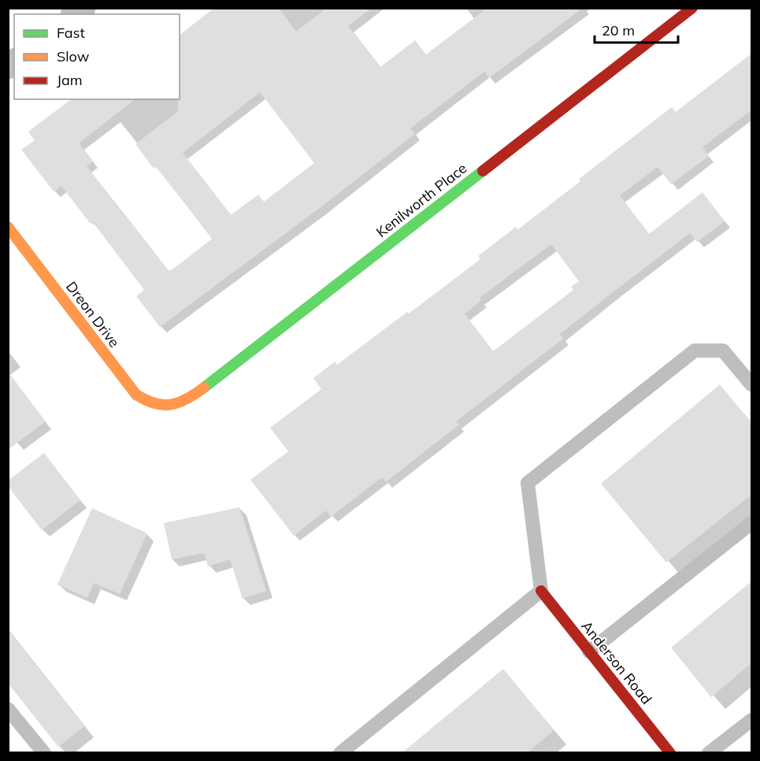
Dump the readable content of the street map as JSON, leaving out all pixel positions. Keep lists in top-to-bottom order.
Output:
{
  "streets": {
    "street": ["Kenilworth Place", "Dreon Drive", "Anderson Road"]
  },
  "crossings": [
    ["Kenilworth Place", "Dreon Drive"]
  ],
  "legend": ["Fast", "Slow", "Jam"],
  "scale_bar": "20 m"
}
